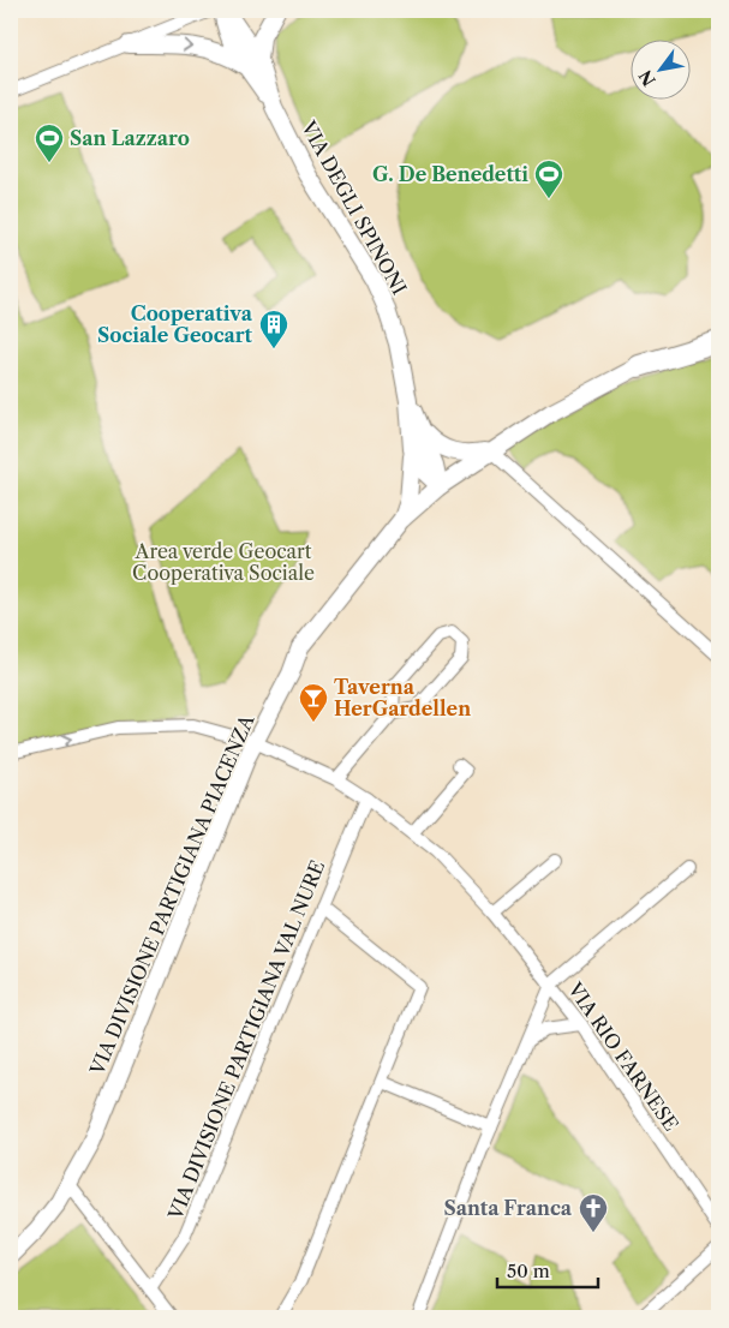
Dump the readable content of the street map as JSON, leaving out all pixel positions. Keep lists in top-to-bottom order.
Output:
{
  "streets": {
    "street": [
      "VIA DEGLI SPINONI",
      "VIA DIVISIONE PARTIGIANA PIACENZA",
      "VIA DIVISIONE PARTIGIANA VAL NURE",
      "VIA RIO FARNESE"
    ]
  },
  "crossings": [
    ["VIA DEGLI SPINONI", "VIA DIVISIONE PARTIGIANA PIACENZA"],
    ["VIA DIVISIONE PARTIGIANA PIACENZA", "VIA RIO FARNESE"],
    ["VIA DIVISIONE PARTIGIANA VAL NURE", "VIA RIO FARNESE"]
  ],
  "parks": ["Area verde Geocart Cooperativa Sociale"],
  "places": {
    "sports": ["San Lazzaro", "G. De Benedetti"],
    "building": ["Cooperativa Sociale Geocart"],
    "bar": ["Taverna HerGardellen"],
    "church": ["Santa Franca"]
  },
  "scale_bar": "50 m",
  "north": "bottom left"
}
